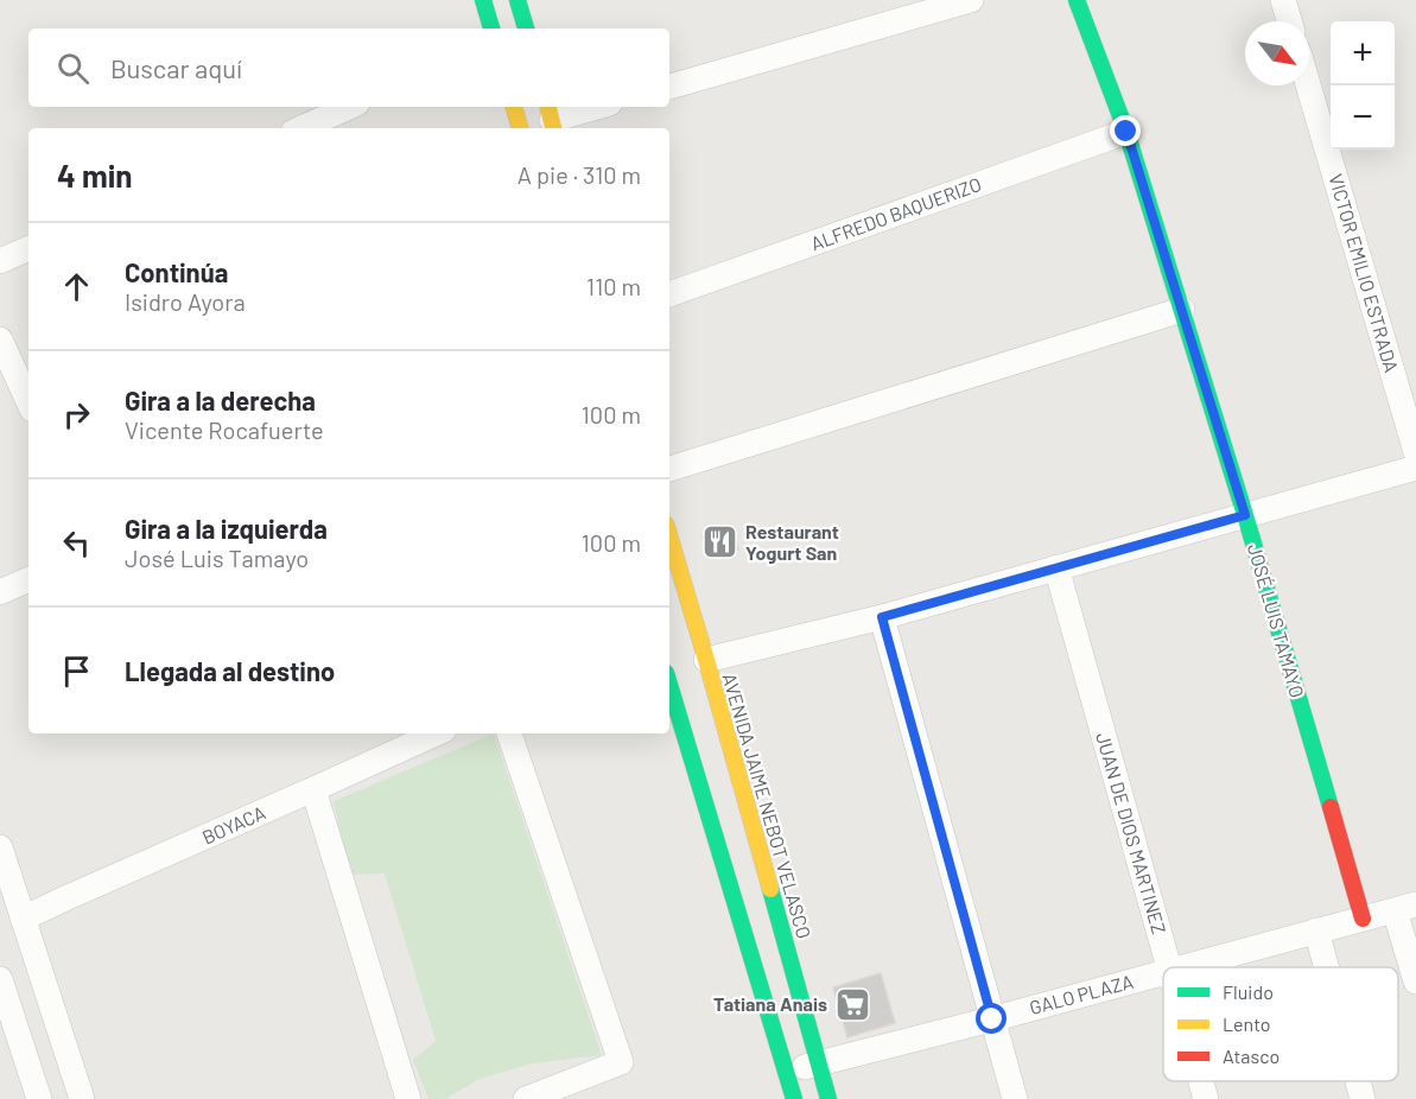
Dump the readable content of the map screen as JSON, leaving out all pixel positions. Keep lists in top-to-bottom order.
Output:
{
  "streets": {
    "main road": ["JOSÉ LUIS TAMAYO", "AVENIDA JAIME NEBOT VELASCO"],
    "street": [
      "ALFREDO BAQUERIZO",
      "VICTOR EMILIO ESTRADA",
      "BOYACA",
      "JUAN DE DIOS MARTINEZ",
      "GALO PLAZA"
    ]
  },
  "crossings": [
    ["ALFREDO BAQUERIZO", "JOSÉ LUIS TAMAYO"],
    ["JOSÉ LUIS TAMAYO", "GALO PLAZA"],
    ["AVENIDA JAIME NEBOT VELASCO", "GALO PLAZA"]
  ],
  "places": {
    "restaurant": ["Restaurant Yogurt San"],
    "supermarket": ["Tatiana Anais"]
  },
  "legend": ["Fluido", "Lento", "Atasco"],
  "north": "bottom right",
  "page": {
    "map_buttons": ["+", "−"],
    "search": "Buscar aquí",
    "heading": ["4 min", "A pie · 310 m"],
    "list": [
      ["Continúa", "Isidro Ayora", "110 m"],
      ["Gira a la derecha", "Vicente Rocafuerte", "100 m"],
      ["Gira a la izquierda", "José Luis Tamayo", "100 m"],
      "Llegada al destino"
    ]
  }
}
